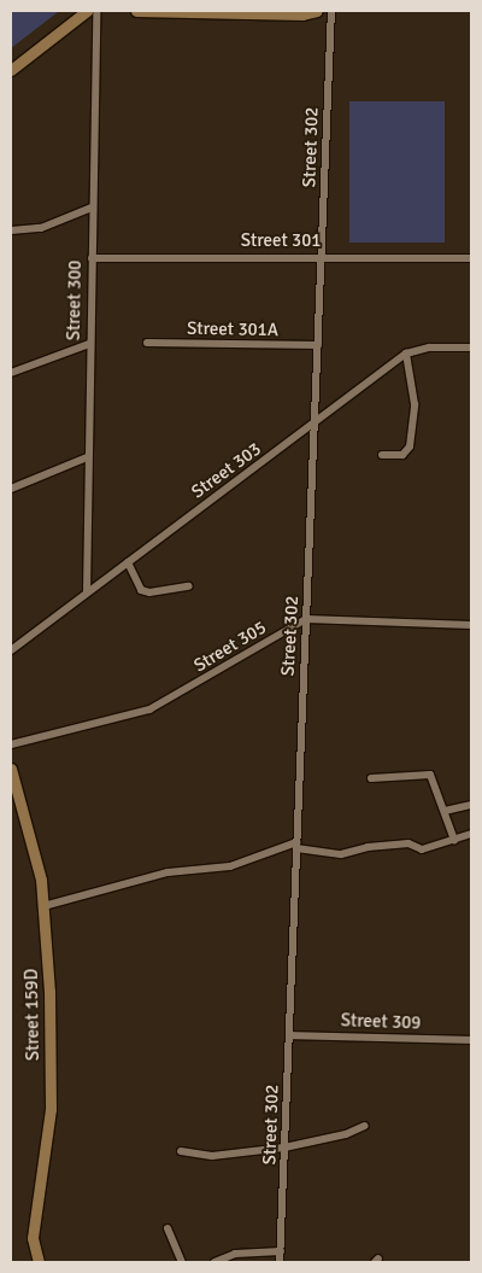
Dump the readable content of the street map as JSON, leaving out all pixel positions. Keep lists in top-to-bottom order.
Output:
{
  "streets": {
    "street": [
      "Street 302",
      "Street 301",
      "Street 300",
      "Street 301A",
      "Street 303",
      "Street 305",
      "Street 159D",
      "Street 309"
    ]
  },
  "crossings": [
    ["Street 302", "Street 301"],
    ["Street 302", "Street 301A"],
    ["Street 302", "Street 303"],
    ["Street 302", "Street 305"],
    ["Street 302", "Street 309"],
    ["Street 301", "Street 300"],
    ["Street 300", "Street 303"]
  ]
}
